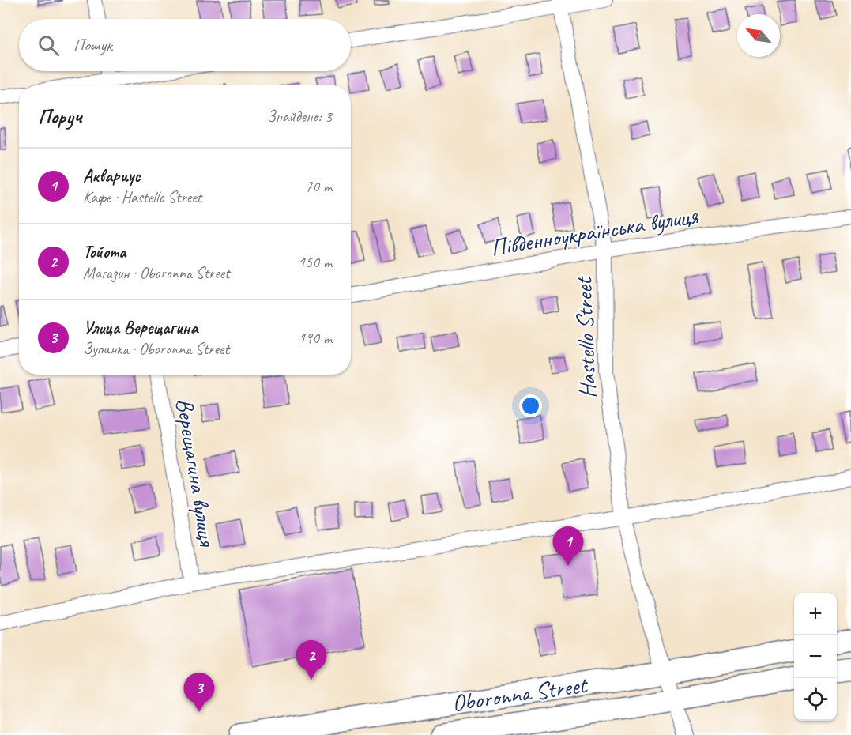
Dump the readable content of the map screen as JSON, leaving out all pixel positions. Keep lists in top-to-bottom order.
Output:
{
  "streets": {
    "main road": ["Oboronna Street"],
    "street": ["Південноукраїнська вулиця", "Hastello Street", "Верещагина вулиця"]
  },
  "crossings": [
    ["Південноукраїнська вулиця", "Hastello Street"],
    ["Hastello Street", "Oboronna Street"]
  ],
  "north": "top left",
  "page": {
    "search": "Пошук",
    "heading": ["Поруч", "Знайдено: 3"],
    "list": [
      {
        "mark": "1",
        "name": "Аквариус",
        "note": "Кафе · Hastello Street",
        "value": "70 m"
      },
      {
        "mark": "2",
        "name": "Тойота",
        "note": "Магазин · Oboronna Street",
        "value": "150 m"
      },
      {
        "mark": "3",
        "name": "Улица Верещагина",
        "note": "Зупинка · Oboronna Street",
        "value": "190 m"
      }
    ],
    "pins": ["1", "2", "3"],
    "map_buttons": ["+", "−"]
  }
}
